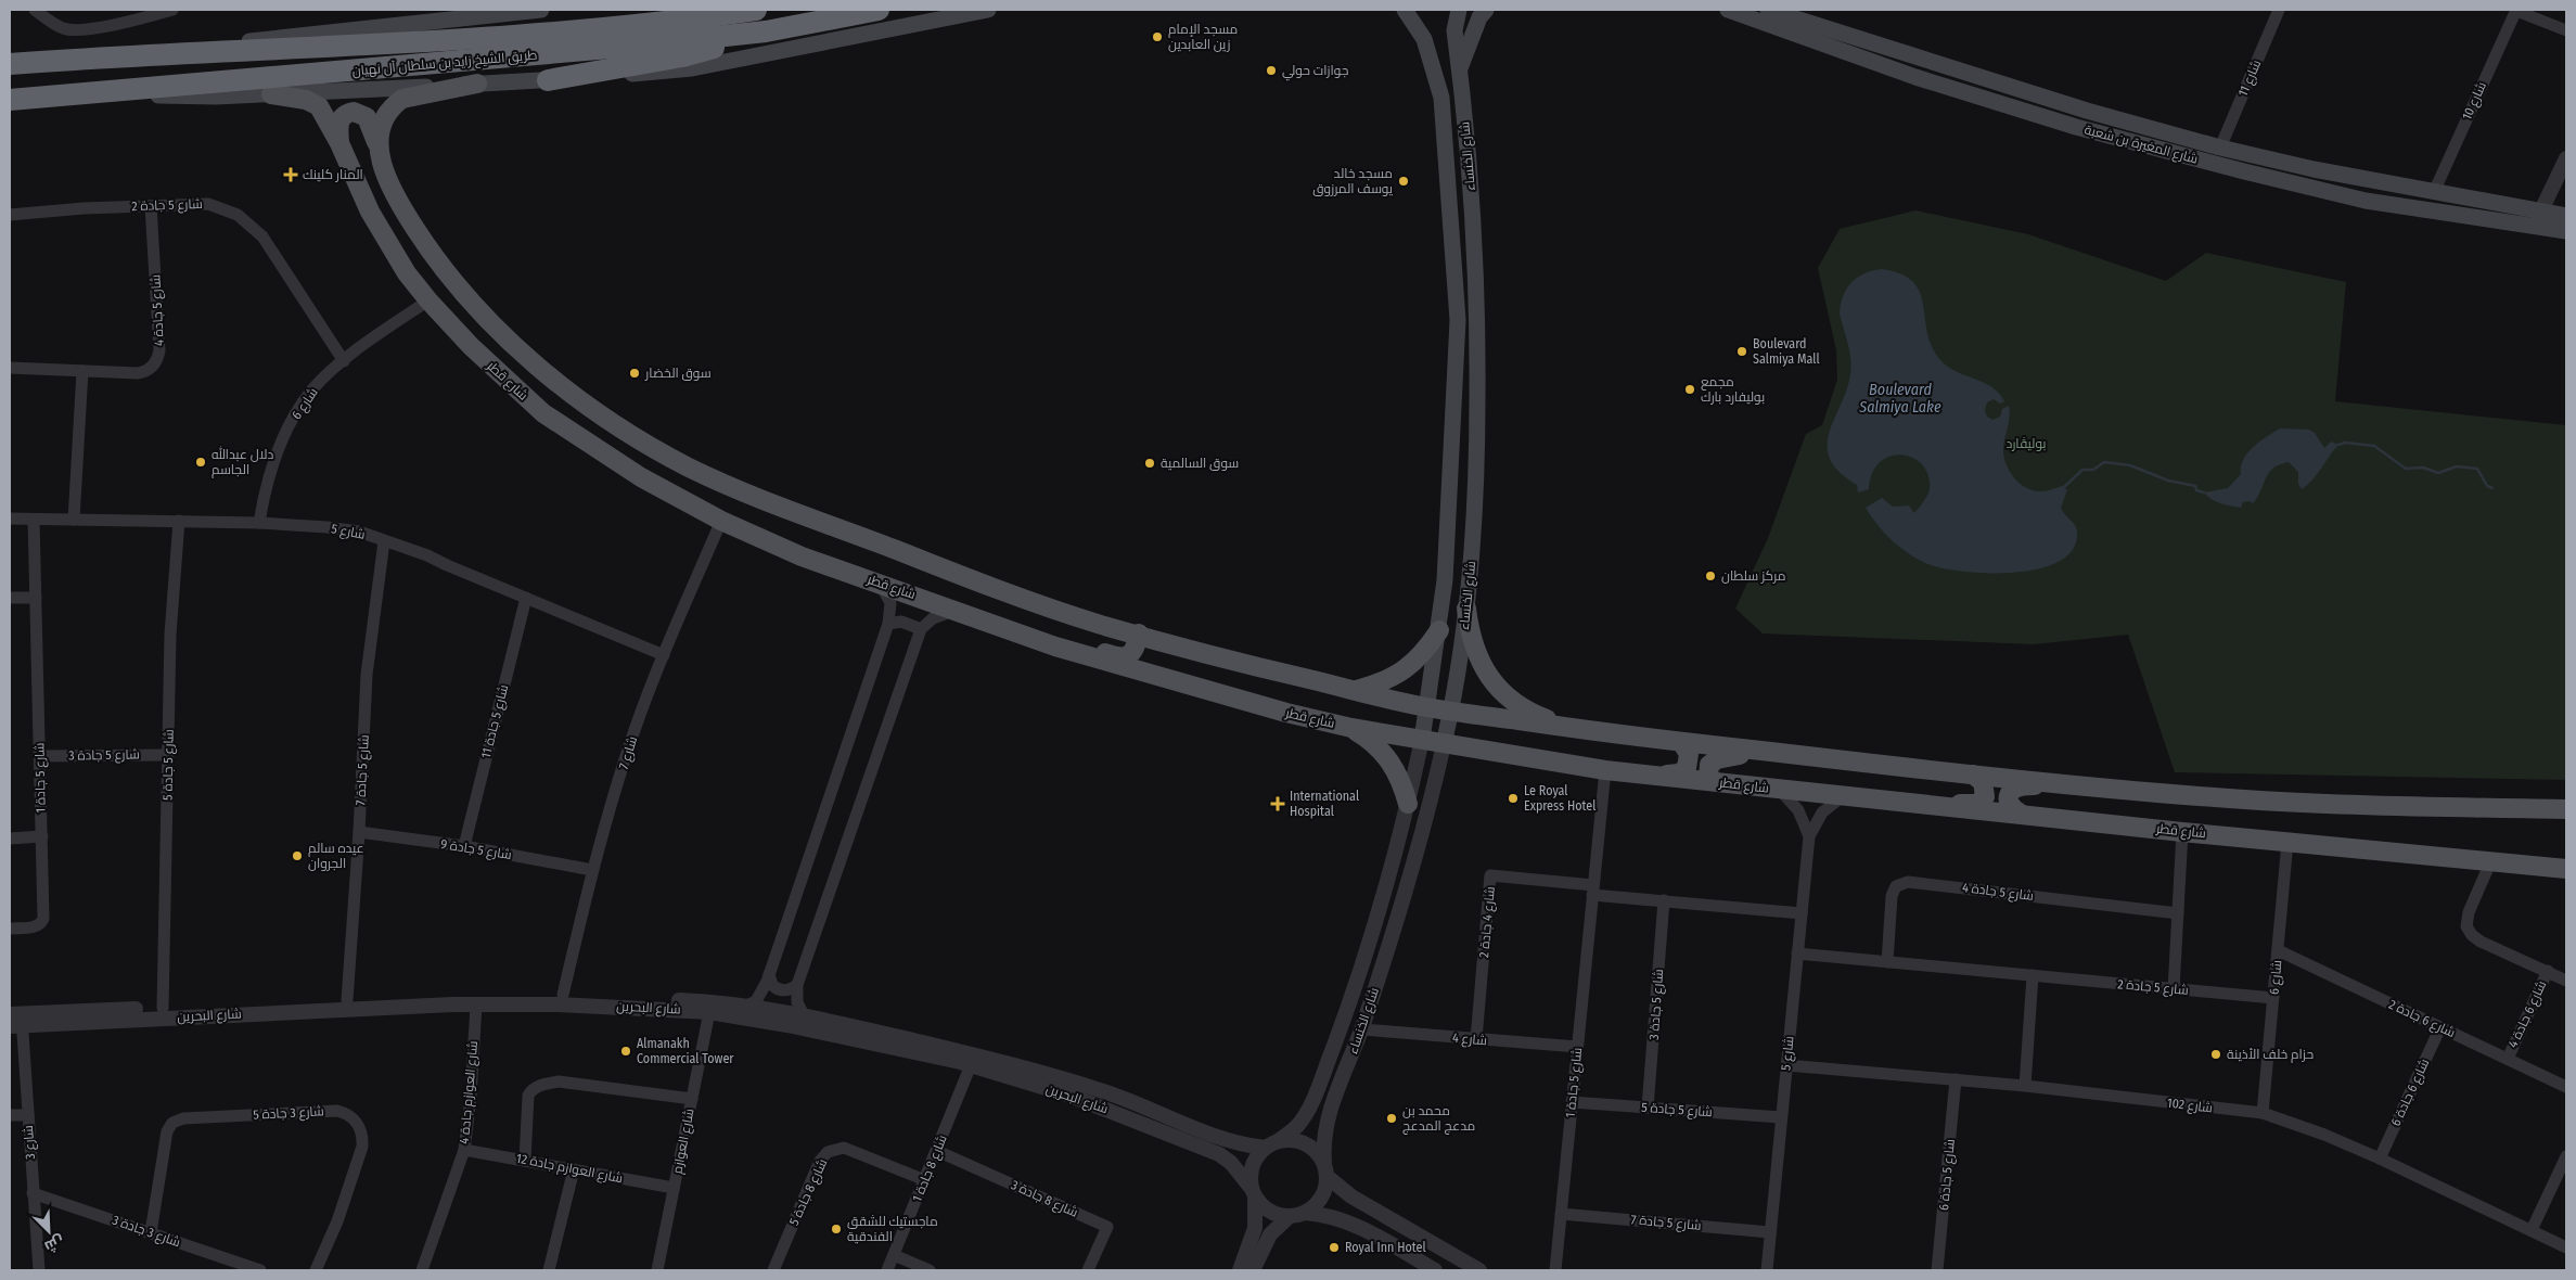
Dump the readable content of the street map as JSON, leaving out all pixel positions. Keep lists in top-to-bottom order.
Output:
{
  "streets": {
    "highway": ["طريق الشيخ زايد بن سلطان آل نهيان"],
    "main road": ["شارع المغيرة بن شعبة", "شارع الخنساء", "شارع قطر"],
    "street": [
      "شارع 11",
      "شارع 10",
      "شارع 5 جادة 2",
      "شارع 5 جادة 4",
      "شارع 6",
      "شارع 5",
      "شارع 5 جادة 11",
      "شارع 7",
      "شارع 5 جادة 3",
      "شارع 5 جادة 5",
      "شارع 5 جادة 7",
      "شارع 5 جادة 1",
      "شارع 5 جادة 9",
      "شارع 4 جادة 2",
      "شارع البحرين",
      "شارع 6 جادة 4",
      "شارع 6 جادة 2",
      "شارع 4",
      "شارع العوازم جادة 4",
      "شارع 6 جادة 6",
      "شارع 102",
      "شارع 3 جادة 5",
      "شارع العوازم",
      "شارع 3",
      "شارع العوازم جادة 12",
      "شارع 8 جادة 1",
      "شارع 5 جادة 6",
      "شارع 8 جادة 5",
      "شارع 8 جادة 3",
      "شارع 3 جادة 3"
    ]
  },
  "crossings": [
    ["شارع 11", "شارع المغيرة بن شعبة"],
    ["شارع 10", "شارع المغيرة بن شعبة"],
    ["شارع الخنساء", "شارع قطر"],
    ["شارع الخنساء", "شارع البحرين"],
    ["شارع الخنساء", "شارع 4"],
    ["شارع 5 جادة 2", "شارع 5 جادة 4"],
    ["شارع 5 جادة 2", "شارع 6"],
    ["شارع 5 جادة 2", "شارع 5"],
    ["شارع قطر", "شارع 6"],
    ["شارع قطر", "شارع 5"],
    ["شارع قطر", "شارع 7"],
    ["شارع قطر", "شارع 5 جادة 1"],
    ["شارع قطر", "شارع 6 جادة 4"],
    ["شارع 6", "شارع 5"],
    ["شارع 6", "شارع 6 جادة 2"],
    ["شارع 6", "شارع 102"],
    ["شارع 5", "شارع 5 جادة 11"],
    ["شارع 5", "شارع 7"],
    ["شارع 5", "شارع 5 جادة 5"],
    ["شارع 5", "شارع 5 جادة 7"],
    ["شارع 5", "شارع 5 جادة 1"],
    ["شارع 5", "شارع 102"],
    ["شارع 5 جادة 11", "شارع 5 جادة 9"],
    ["شارع 7", "شارع 5 جادة 9"],
    ["شارع 7", "شارع البحرين"],
    ["شارع 5 جادة 3", "شارع 5 جادة 5"],
    ["شارع 5 جادة 3", "شارع 5 جادة 1"],
    ["شارع 5 جادة 5", "شارع 5 جادة 1"],
    ["شارع 5 جادة 5", "شارع البحرين"],
    ["شارع 5 جادة 7", "شارع 5 جادة 1"],
    ["شارع 5 جادة 7", "شارع 5 جادة 9"],
    ["شارع 5 جادة 7", "شارع البحرين"],
    ["شارع 5 جادة 1", "شارع 4 جادة 2"],
    ["شارع 5 جادة 1", "شارع 4"],
    ["شارع 4 جادة 2", "شارع 4"],
    ["شارع البحرين", "شارع العوازم جادة 4"],
    ["شارع البحرين", "شارع العوازم"],
    ["شارع البحرين", "شارع 3"],
    ["شارع البحرين", "شارع 8 جادة 1"],
    ["شارع 6 جادة 4", "شارع 6 جادة 2"],
    ["شارع 6 جادة 2", "شارع 6 جادة 6"],
    ["شارع العوازم جادة 4", "شارع العوازم جادة 12"],
    ["شارع 6 جادة 6", "شارع 102"],
    ["شارع 102", "شارع 5 جادة 6"],
    ["شارع 3 جادة 5", "شارع 3 جادة 3"],
    ["شارع العوازم", "شارع العوازم جادة 12"],
    ["شارع 3", "شارع 3 جادة 3"],
    ["شارع 8 جادة 1", "شارع 8 جادة 5"],
    ["شارع 8 جادة 1", "شارع 8 جادة 3"]
  ],
  "water": ["Boulevard Salmiya Lake"],
  "parks": ["بوليڤارد"],
  "places": {
    "other": [
      "مسجد الإمام زين العابدين",
      "جوازات حولي",
      "مسجد خالد يوسف المرزوق",
      "Boulevard Salmiya Mall",
      "سوق الخضار",
      "مجمع بوليفارد بارك",
      "دلال عبدالله الجاسم",
      "سوق السالمية",
      "مركز سلطان",
      "Le Royal Express Hotel",
      "عيده سالم الجروان",
      "Almanakh Commercial Tower",
      "حزام خلف الأذينة",
      "محمد بن مدعج المدعج",
      "ماجستيك للشقق الفندقية",
      "Royal Inn Hotel"
    ],
    "health": ["المنار كلينك", "International Hospital"]
  },
  "north": "bottom right"
}
